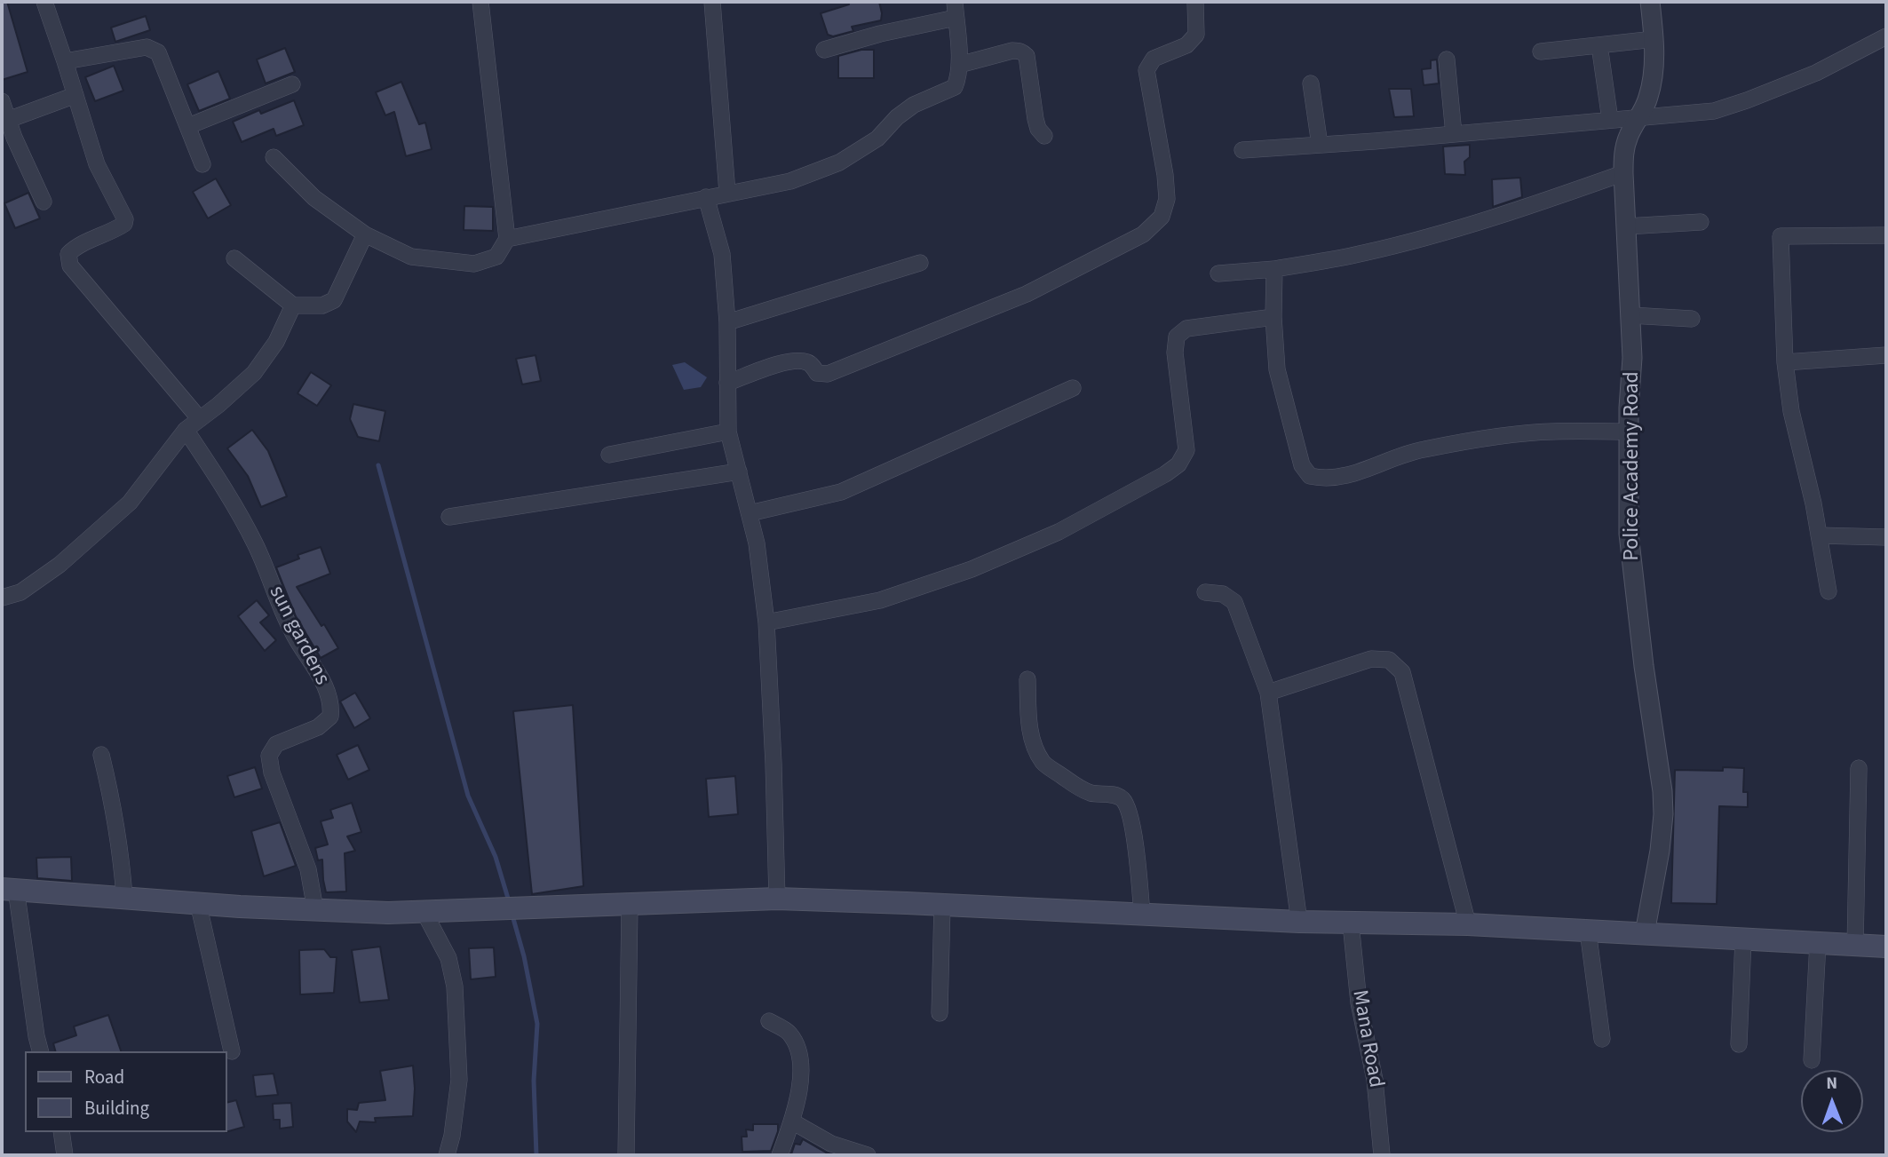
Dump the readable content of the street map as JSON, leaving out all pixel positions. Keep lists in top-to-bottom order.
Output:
{
  "streets": {
    "street": ["Police Academy Road", "sun gardens", "Mana Road"]
  },
  "legend": ["Road", "Building"],
  "north": "top"
}
